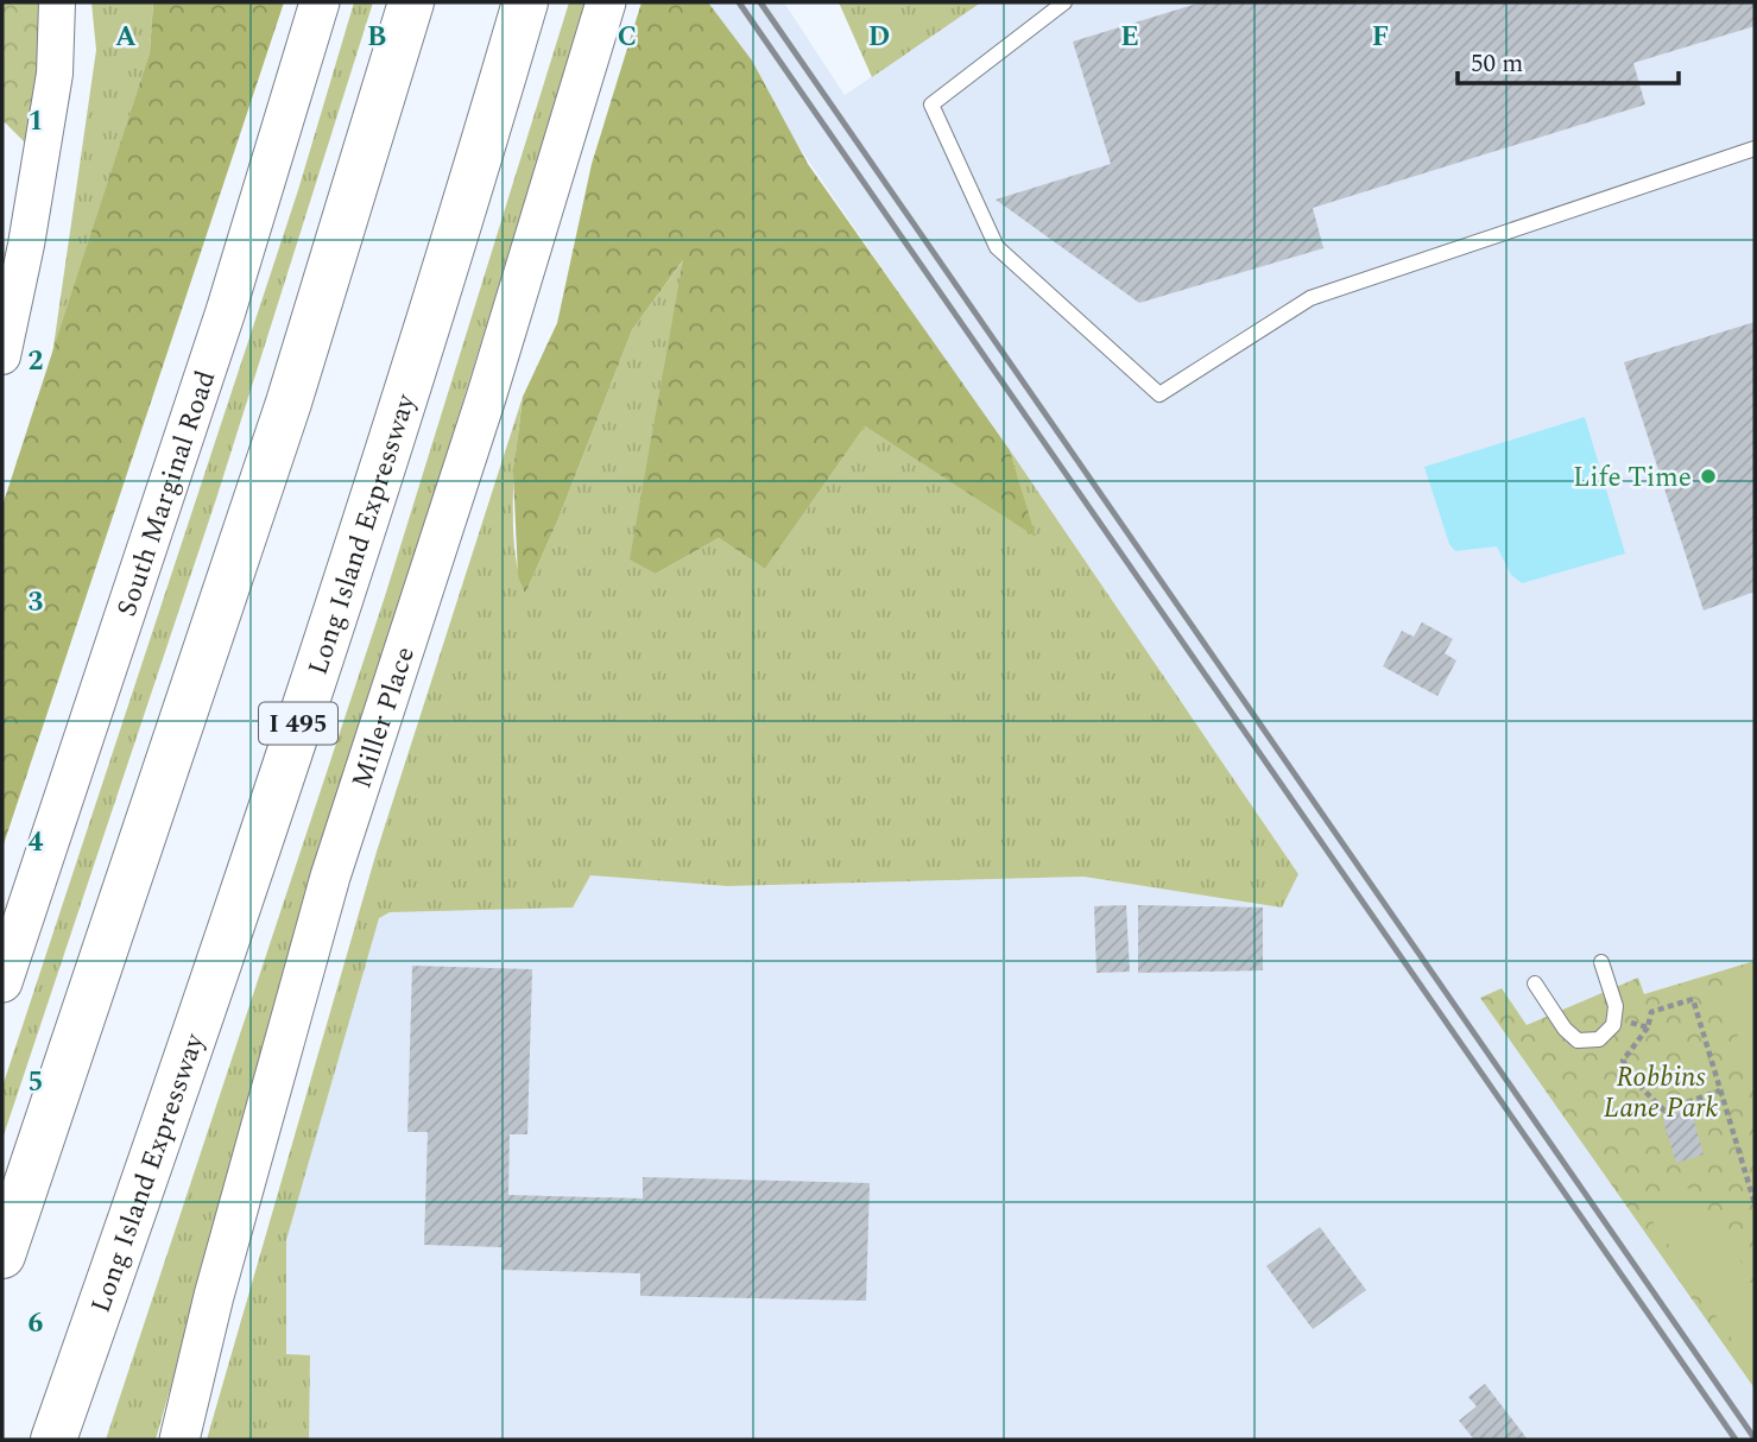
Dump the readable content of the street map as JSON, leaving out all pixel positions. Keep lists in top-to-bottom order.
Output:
{
  "streets": {
    "highway": ["Long Island Expressway", "I 495"],
    "main road": ["South Marginal Road", "Miller Place"]
  },
  "parks": ["Robbins Lane Park"],
  "places": ["Life Time"],
  "scale_bar": "50 m",
  "grid": {
    "columns": [
      "A",
      "B",
      "C",
      "D",
      "E",
      "F"
    ],
    "rows": [
      "1",
      "2",
      "3",
      "4",
      "5",
      "6"
    ]
  }
}
